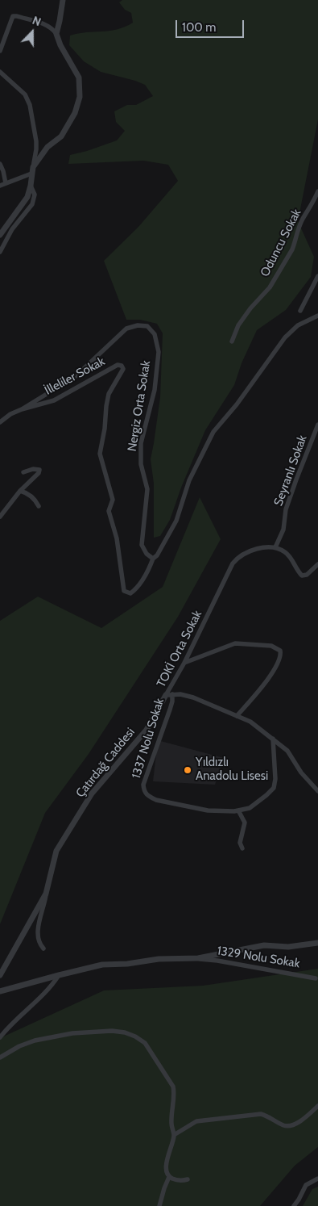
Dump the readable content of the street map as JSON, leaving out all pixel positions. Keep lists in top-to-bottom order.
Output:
{
  "streets": {
    "street": [
      "Oduncu Sokak",
      "İlleliler Sokak",
      "Nergiz Orta Sokak",
      "Seyranlı Sokak",
      "TOKİ Orta Sokak",
      "1337 Nolu Sokak",
      "Çatırdağ Caddesi",
      "1329 Nolu Sokak"
    ]
  },
  "crossings": [
    ["İlleliler Sokak", "Nergiz Orta Sokak"],
    ["Seyranlı Sokak", "TOKİ Orta Sokak"],
    ["TOKİ Orta Sokak", "1337 Nolu Sokak"],
    ["TOKİ Orta Sokak", "Çatırdağ Caddesi"],
    ["1337 Nolu Sokak", "Çatırdağ Caddesi"]
  ],
  "places": ["Yıldızlı Anadolu Lisesi"],
  "scale_bar": "100 m",
  "north": "top"
}
